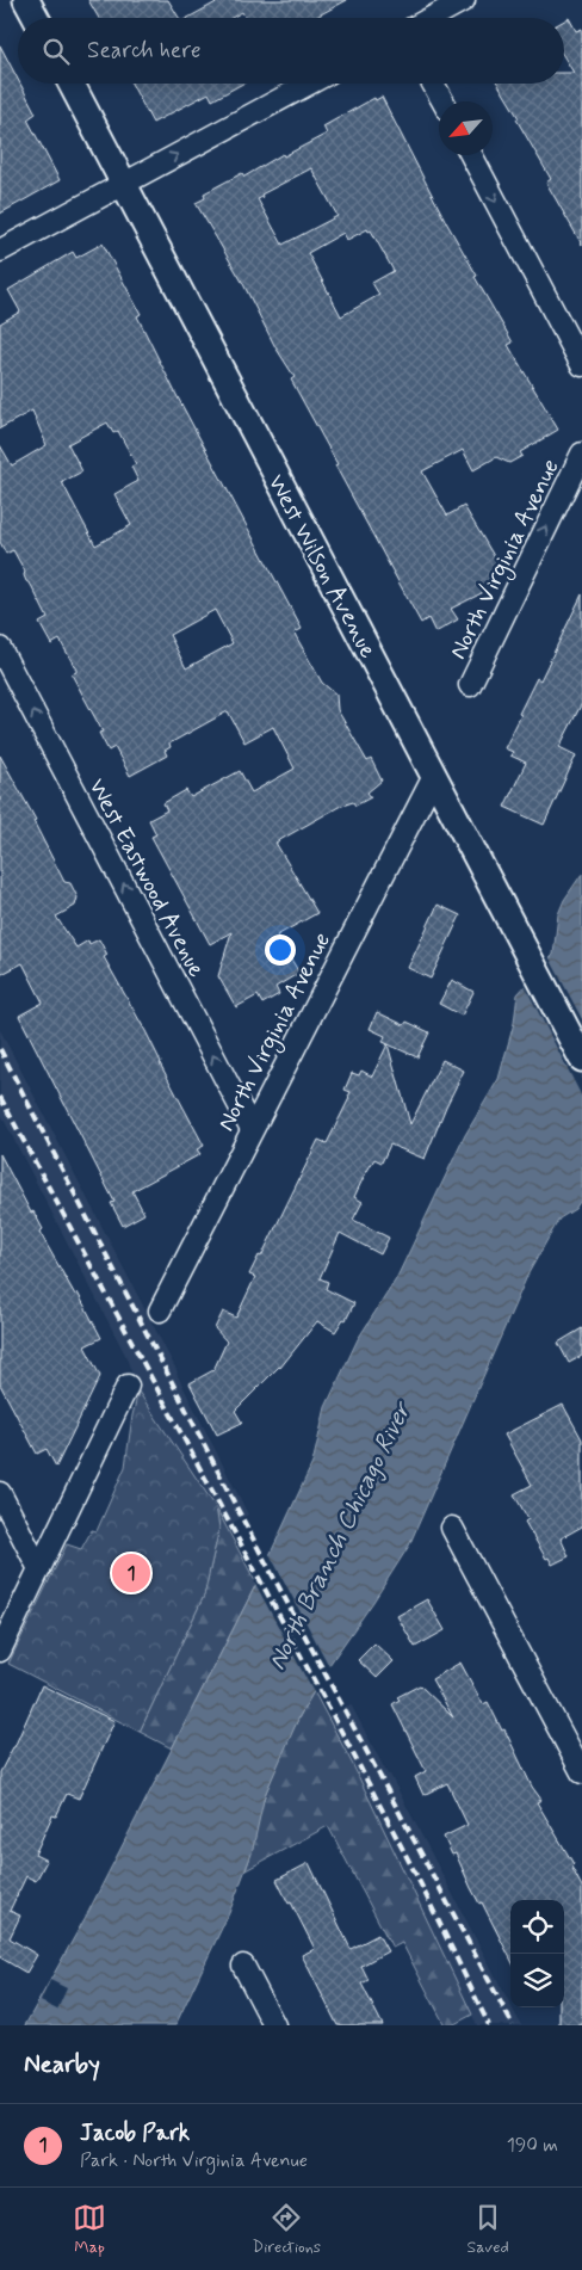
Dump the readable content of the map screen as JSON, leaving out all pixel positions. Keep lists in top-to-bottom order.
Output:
{
  "streets": {
    "street": ["North Virginia Avenue", "West Wilson Avenue", "West Eastwood Avenue"]
  },
  "crossings": [
    ["North Virginia Avenue", "West Wilson Avenue"],
    ["North Virginia Avenue", "West Eastwood Avenue"]
  ],
  "one_way": ["West Eastwood Avenue"],
  "water": ["North Branch Chicago River"],
  "north": "bottom left",
  "page": {
    "search": "Search here",
    "pins": "1",
    "heading": "Nearby",
    "list": [
      {
        "mark": "1",
        "name": "Jacob Park",
        "note": "Park · North Virginia Avenue",
        "value": "190 m"
      }
    ],
    "nav": ["Map", "Directions", "Saved"]
  }
}
